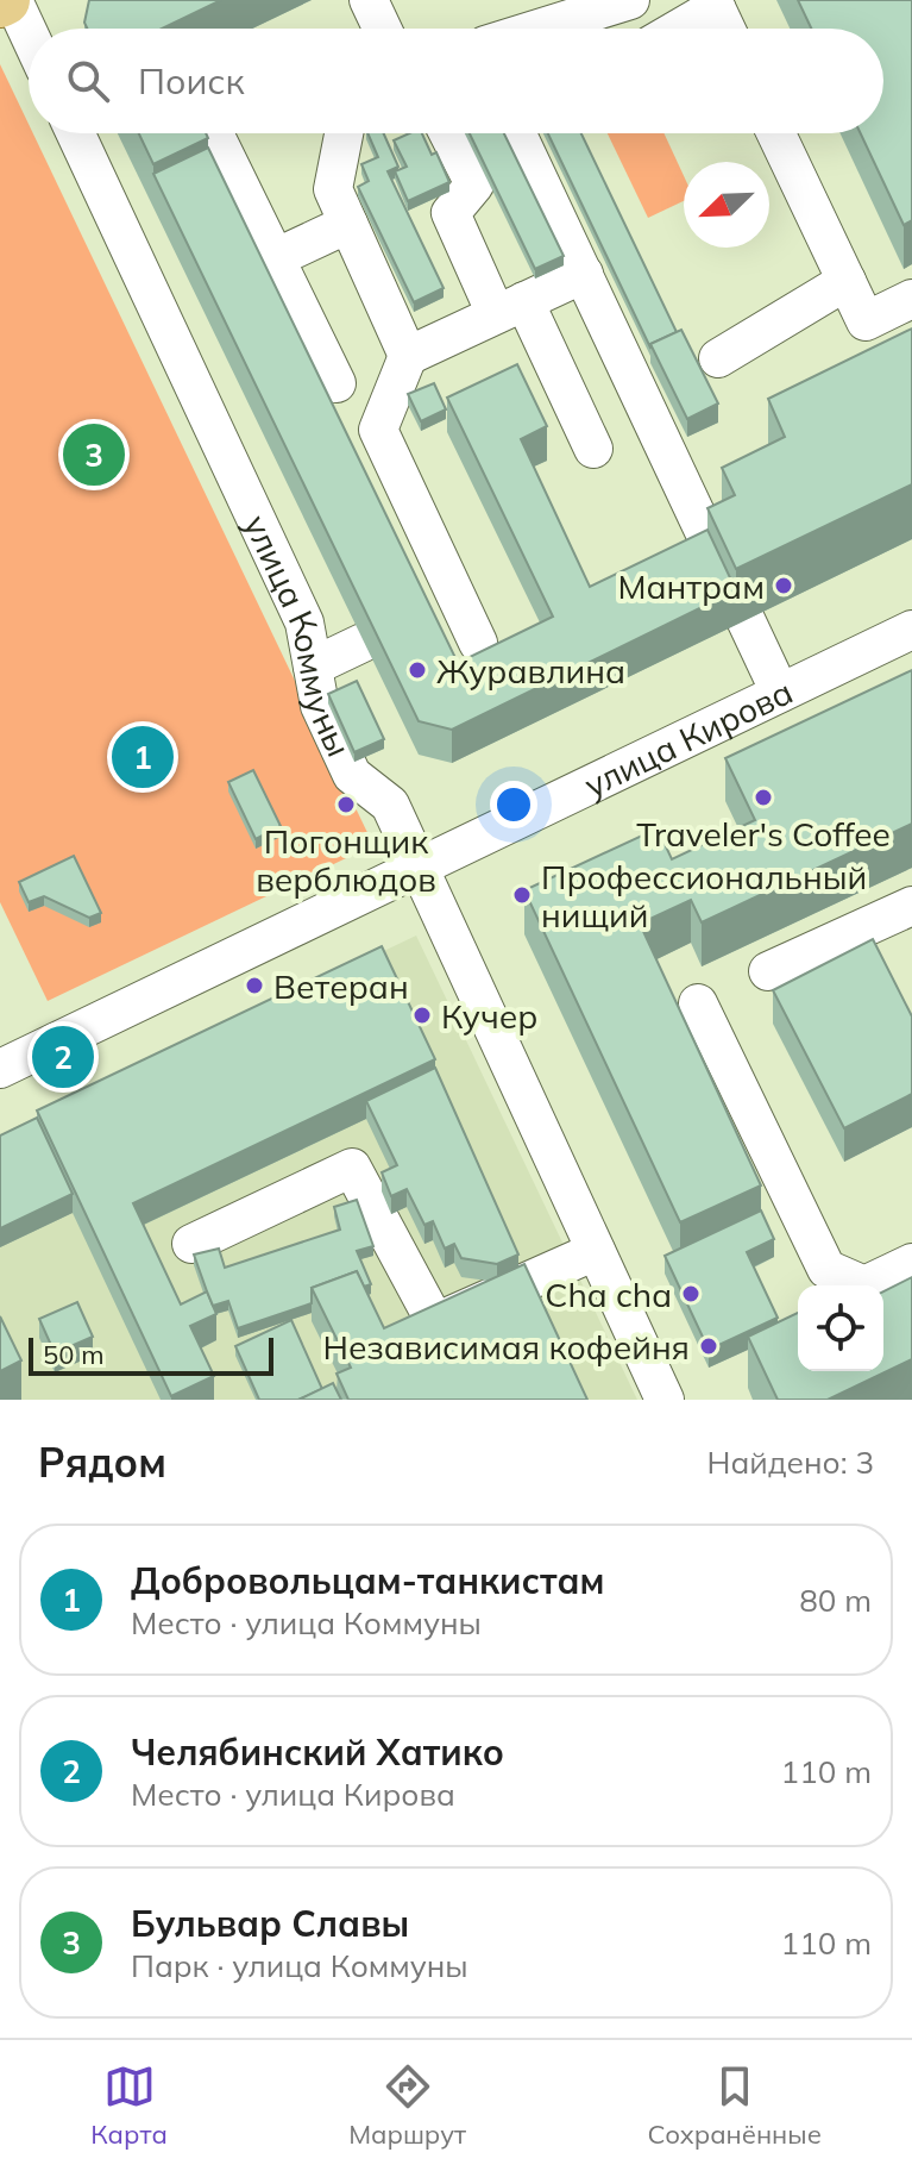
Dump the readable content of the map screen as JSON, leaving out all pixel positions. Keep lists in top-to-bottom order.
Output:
{
  "streets": {
    "street": ["улица Коммуны", "улица Кирова"]
  },
  "crossings": [
    ["улица Коммуны", "улица Кирова"]
  ],
  "places": [
    "Мантрам",
    "Журавлина",
    "Traveler's Coffee",
    "Погонщик верблюдов",
    "Профессиональный нищий",
    "Ветеран",
    "Кучер",
    "Cha cha",
    "Независимая кофейня"
  ],
  "scale_bar": "50 m",
  "north": "bottom left",
  "page": {
    "search": "Поиск",
    "pins": ["3", "1", "2"],
    "scale": "50 m",
    "heading": ["Рядом", "Найдено: 3"],
    "list": [
      {
        "mark": "1",
        "name": "Добровольцам-танкистам",
        "note": "Место · улица Коммуны",
        "value": "80 m"
      },
      {
        "mark": "2",
        "name": "Челябинский Хатико",
        "note": "Место · улица Кирова",
        "value": "110 m"
      },
      {
        "mark": "3",
        "name": "Бульвар Славы",
        "note": "Парк · улица Коммуны",
        "value": "110 m"
      }
    ],
    "nav": ["Карта", "Маршрут", "Сохранённые"]
  }
}
